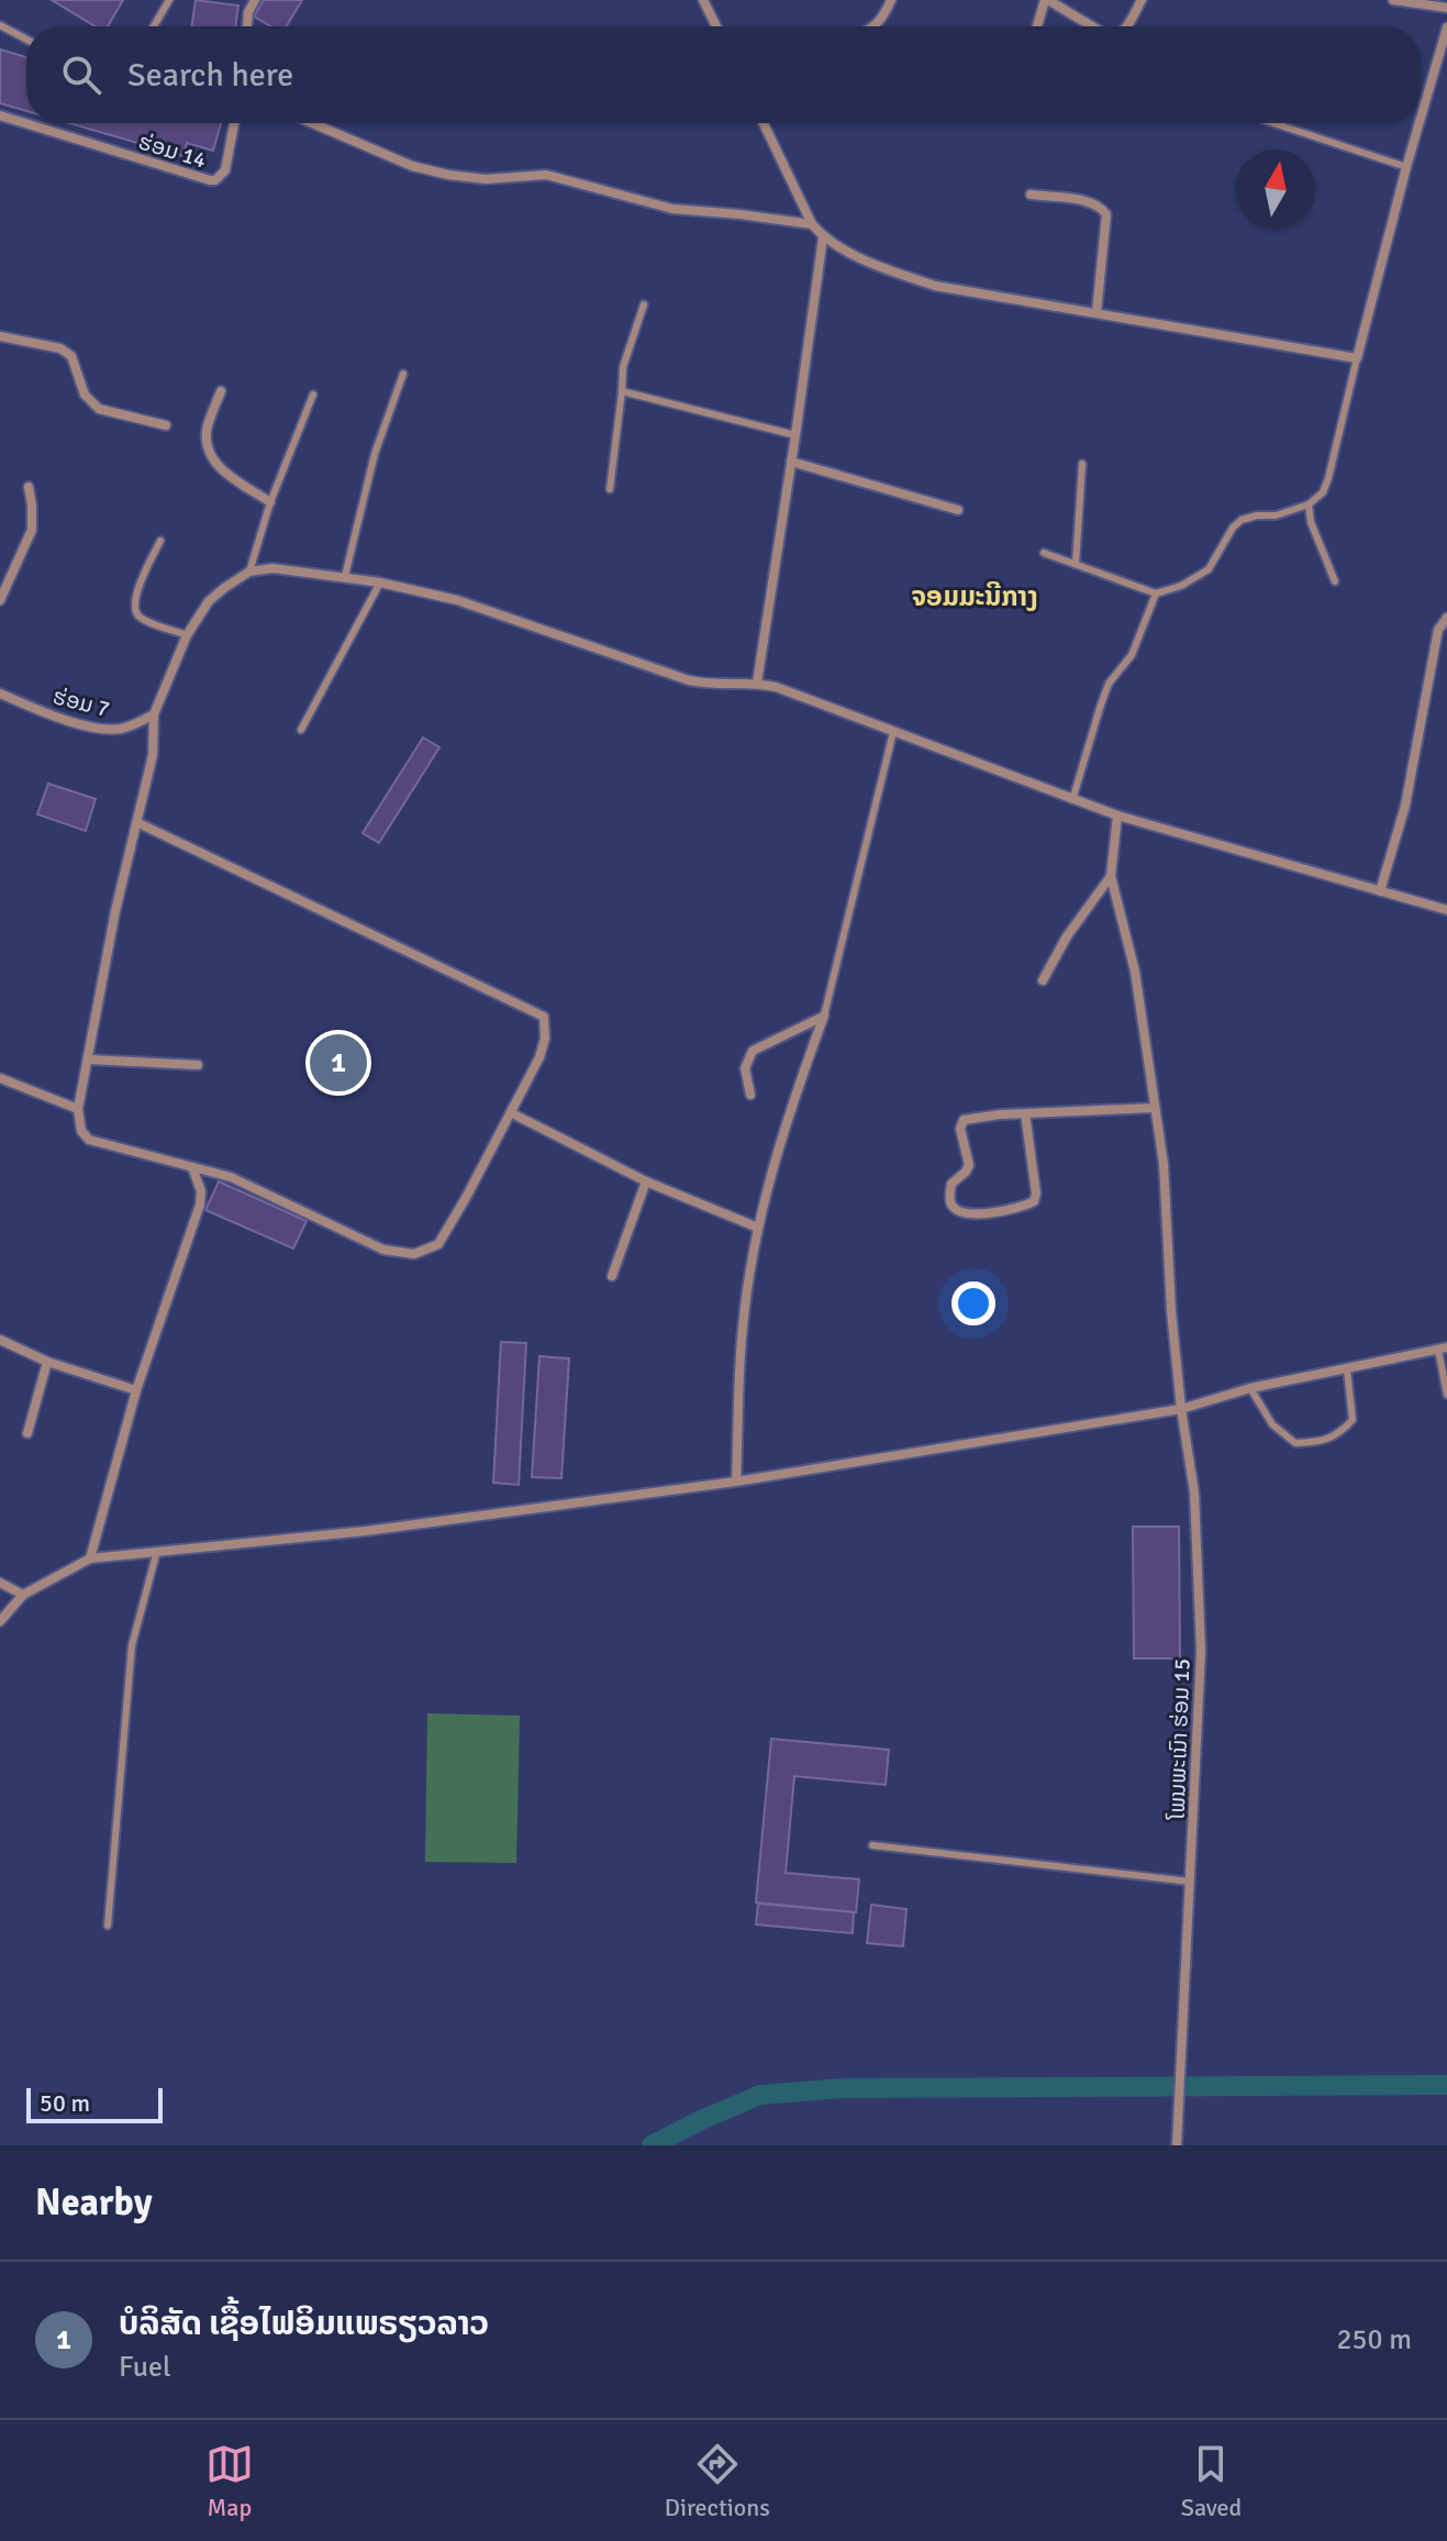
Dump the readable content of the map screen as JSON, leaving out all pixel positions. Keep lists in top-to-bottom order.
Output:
{
  "streets": {
    "street": ["ຮ່ອມ 14", "ຮ່ອມ 7", "ໂພນພະເນົາ ຮ່ອມ 15"]
  },
  "districts": ["ຈອມມະນີກາງ"],
  "scale_bar": "50 m",
  "north": "top",
  "page": {
    "search": "Search here",
    "pins": "1",
    "scale": "50 m",
    "heading": "Nearby",
    "list": [
      {
        "mark": "1",
        "name": "ບໍລິສັດ ເຊື້ອໄຟອິມແພຣຽວລາວ",
        "note": "Fuel",
        "value": "250 m"
      }
    ],
    "nav": ["Map", "Directions", "Saved"]
  }
}
